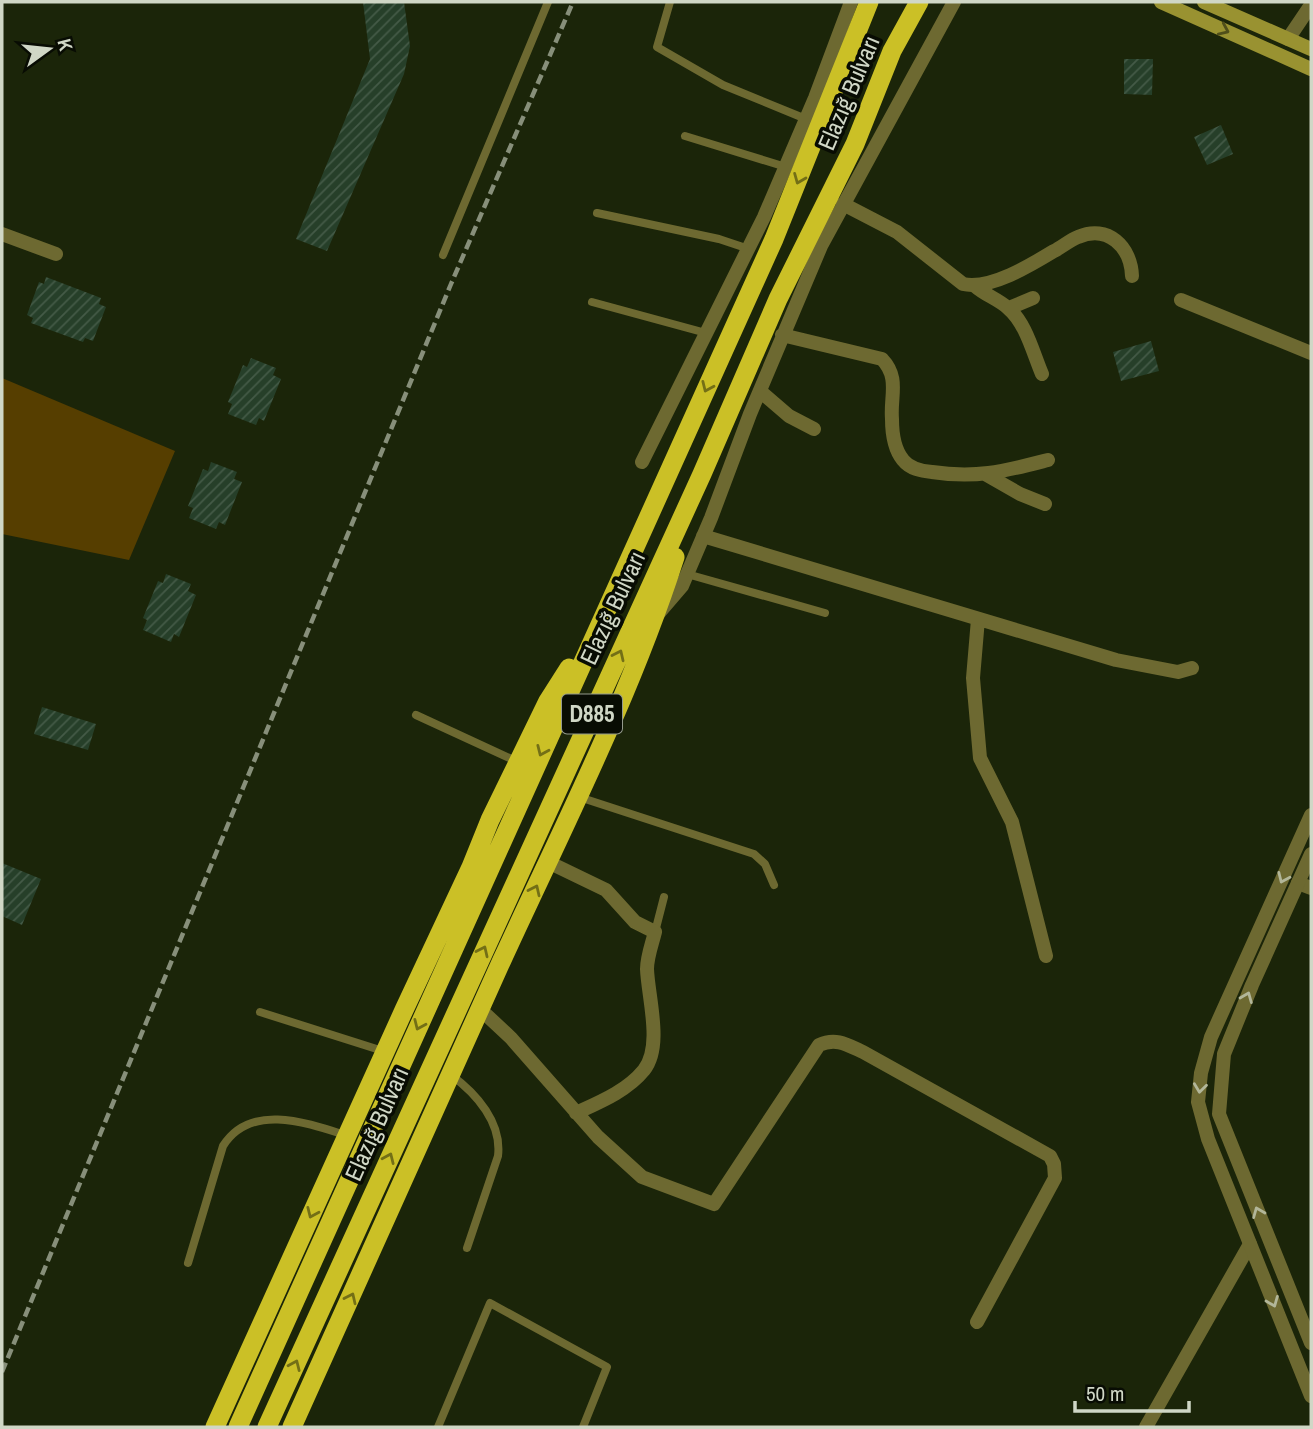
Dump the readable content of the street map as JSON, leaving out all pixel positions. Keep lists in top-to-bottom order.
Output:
{
  "streets": {
    "highway": ["Elazığ Bulvarı", "D885"]
  },
  "scale_bar": "50 m",
  "north": "right"
}
